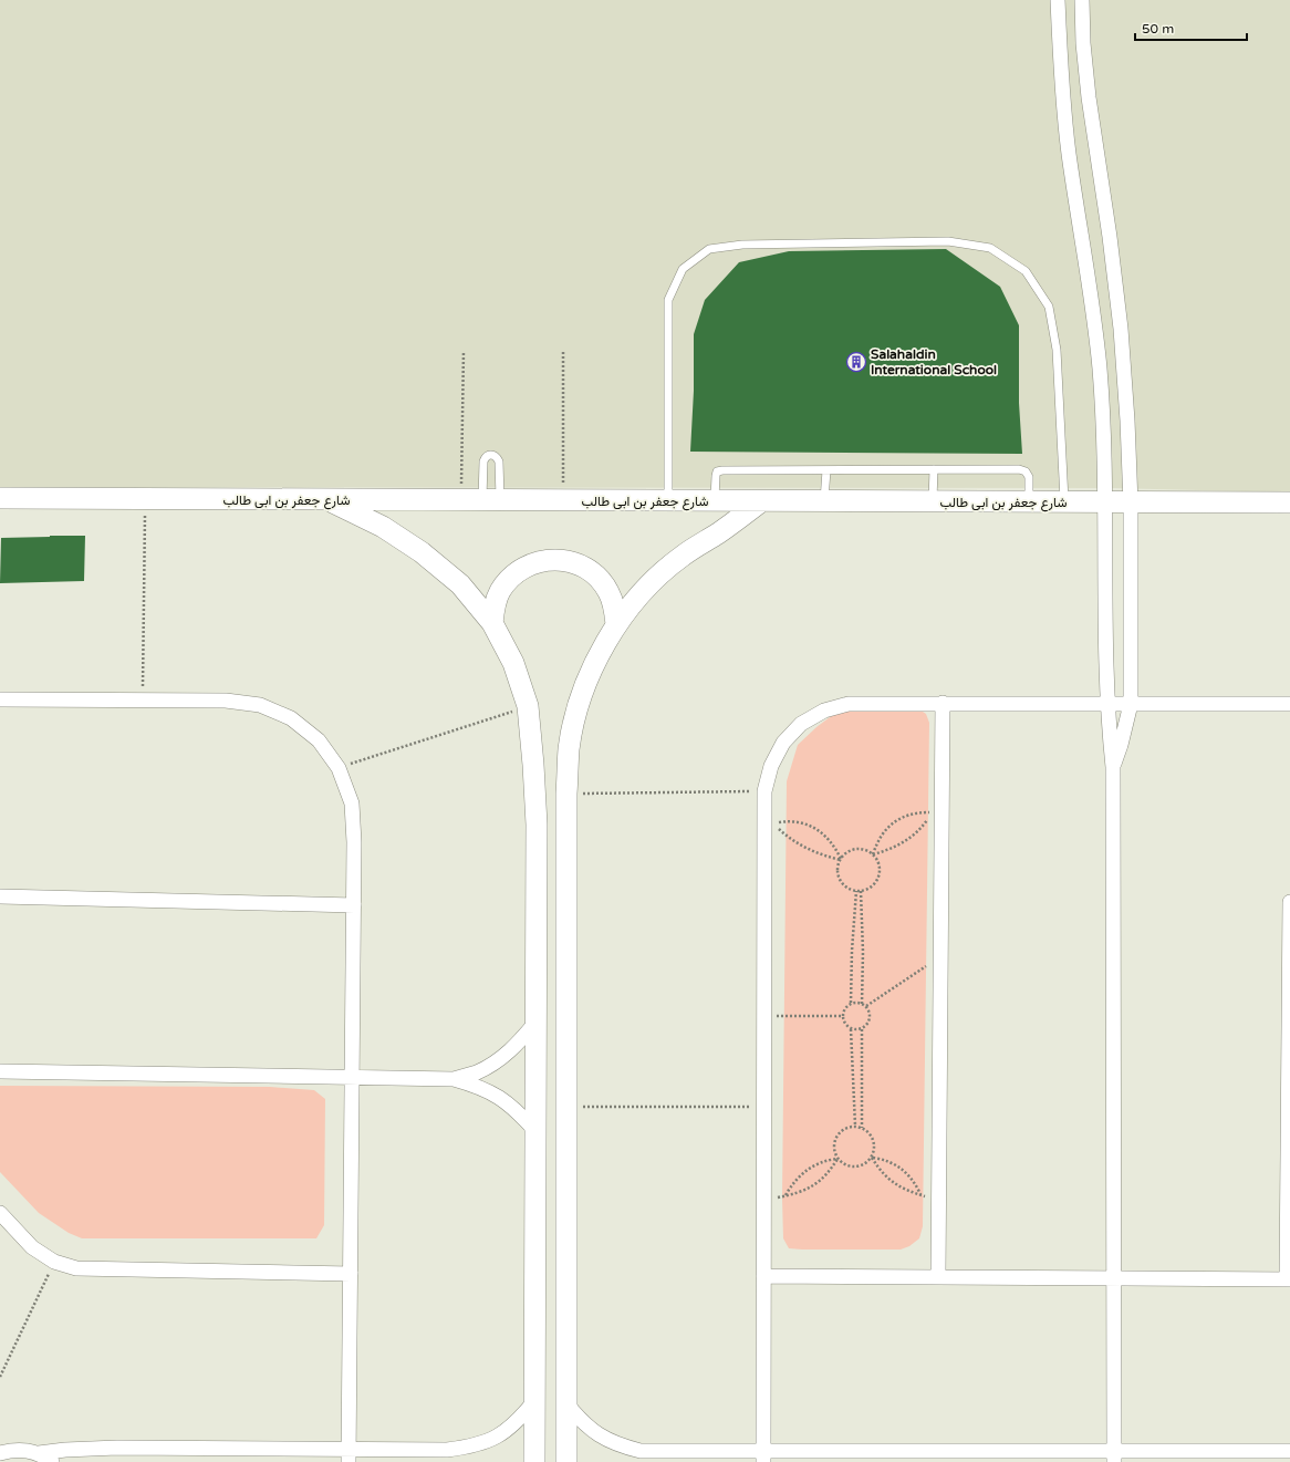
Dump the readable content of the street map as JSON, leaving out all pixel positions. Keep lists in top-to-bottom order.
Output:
{
  "streets": {
    "street": ["شارع جعفر بن ابى طالب"]
  },
  "places": {
    "building": ["Salahaldin International School"]
  },
  "scale_bar": "50 m"
}
